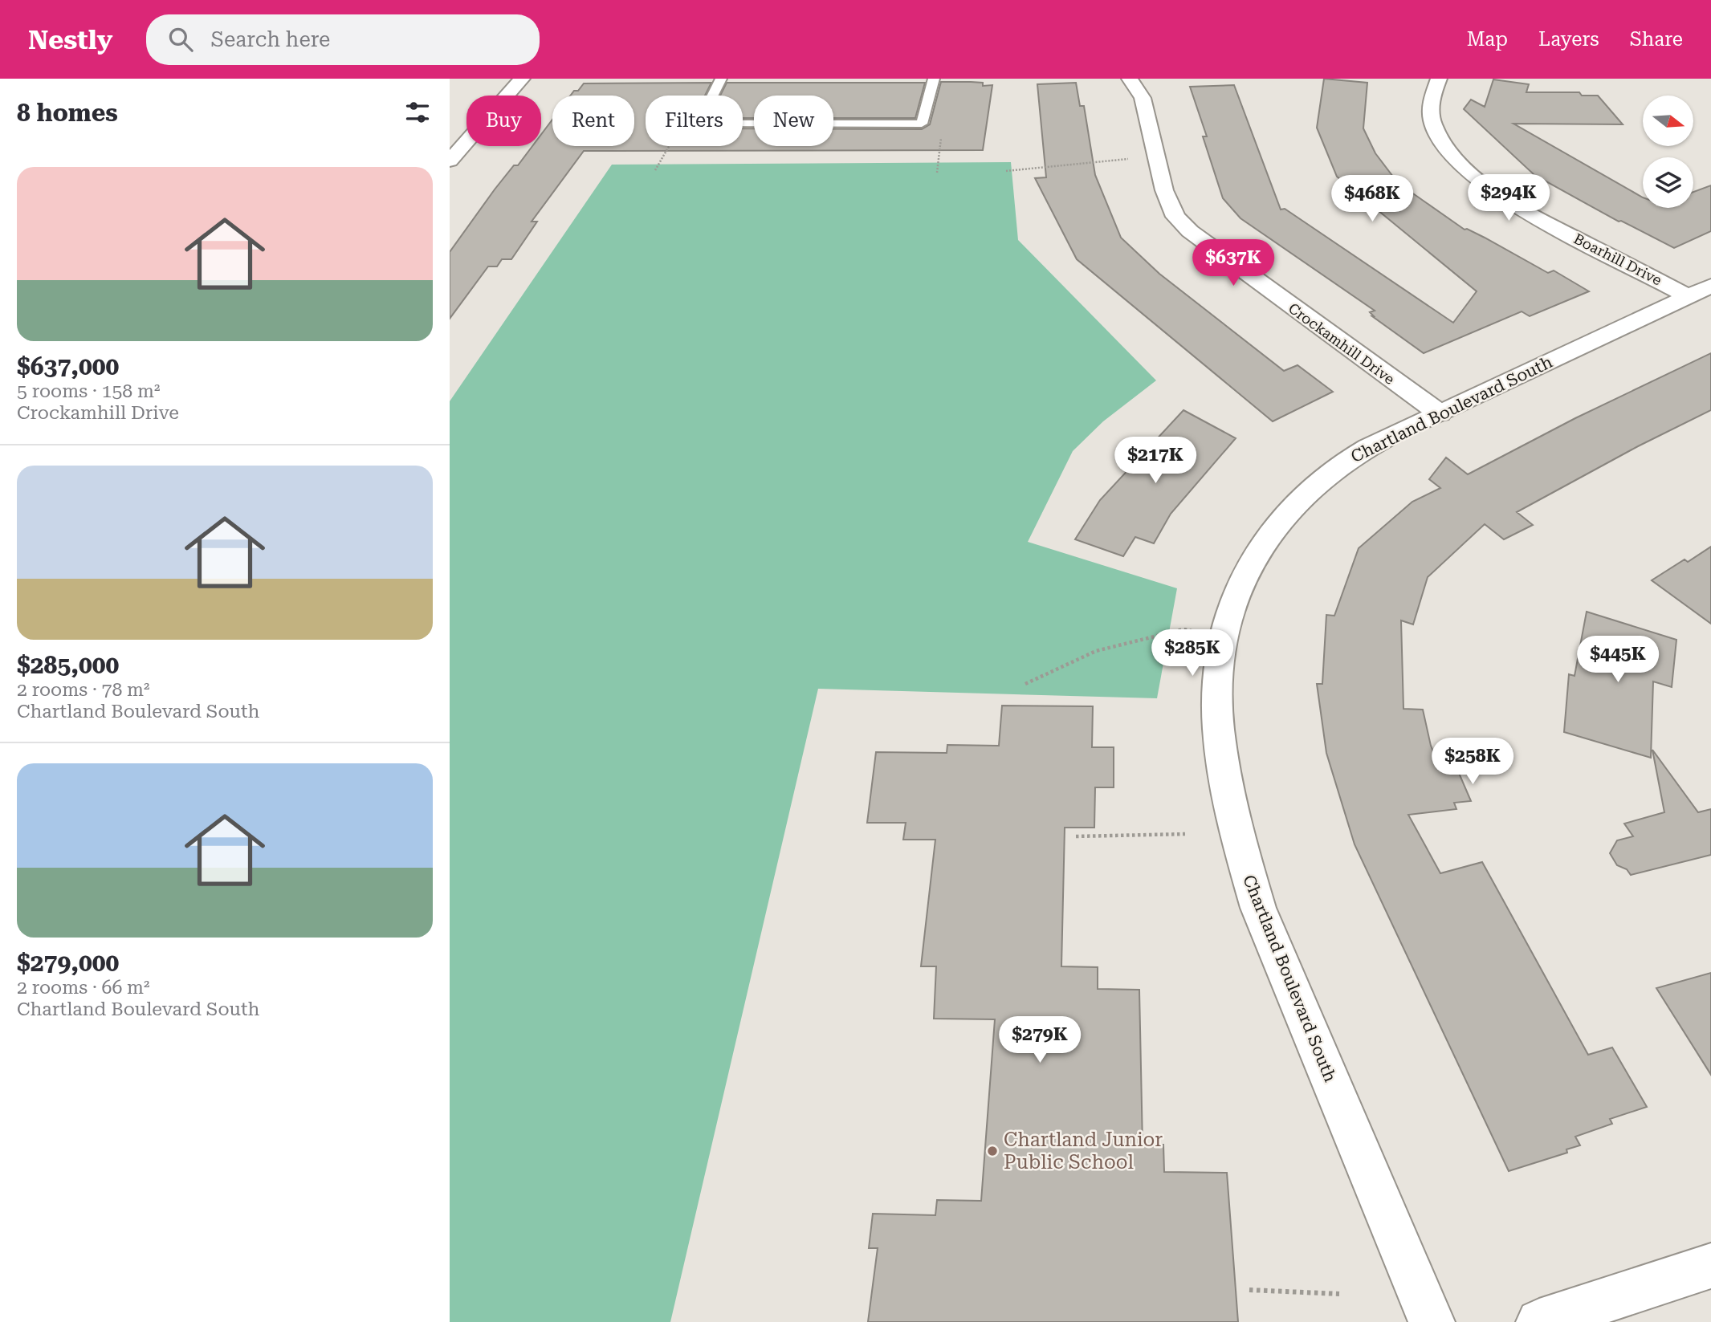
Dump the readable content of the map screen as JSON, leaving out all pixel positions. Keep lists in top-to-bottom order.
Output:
{
  "streets": {
    "street": ["Boarhill Drive", "Crockamhill Drive", "Chartland Boulevard South"]
  },
  "crossings": [
    ["Boarhill Drive", "Chartland Boulevard South"],
    ["Crockamhill Drive", "Chartland Boulevard South"]
  ],
  "places": ["Chartland Junior Public School"],
  "north": "right",
  "page": {
    "header": "Nestly",
    "search": "Search here",
    "nav": ["Map", "Layers", "Share"],
    "heading": "8 homes",
    "chip": [
      "Buy",
      "Rent",
      "Filters",
      "New"
    ],
    "list": [
      {
        "name": "$637,000",
        "note": "5 rooms · 158 m² · Crockamhill Drive"
      },
      {
        "name": "$285,000",
        "note": "2 rooms · 78 m² · Chartland Boulevard South"
      },
      {
        "name": "$279,000",
        "note": "2 rooms · 66 m² · Chartland Boulevard South"
      }
    ],
    "price": [
      "$294K",
      "$468K",
      "$637K",
      "$217K",
      "$285K",
      "$445K",
      "$258K",
      "$279K"
    ]
  }
}
